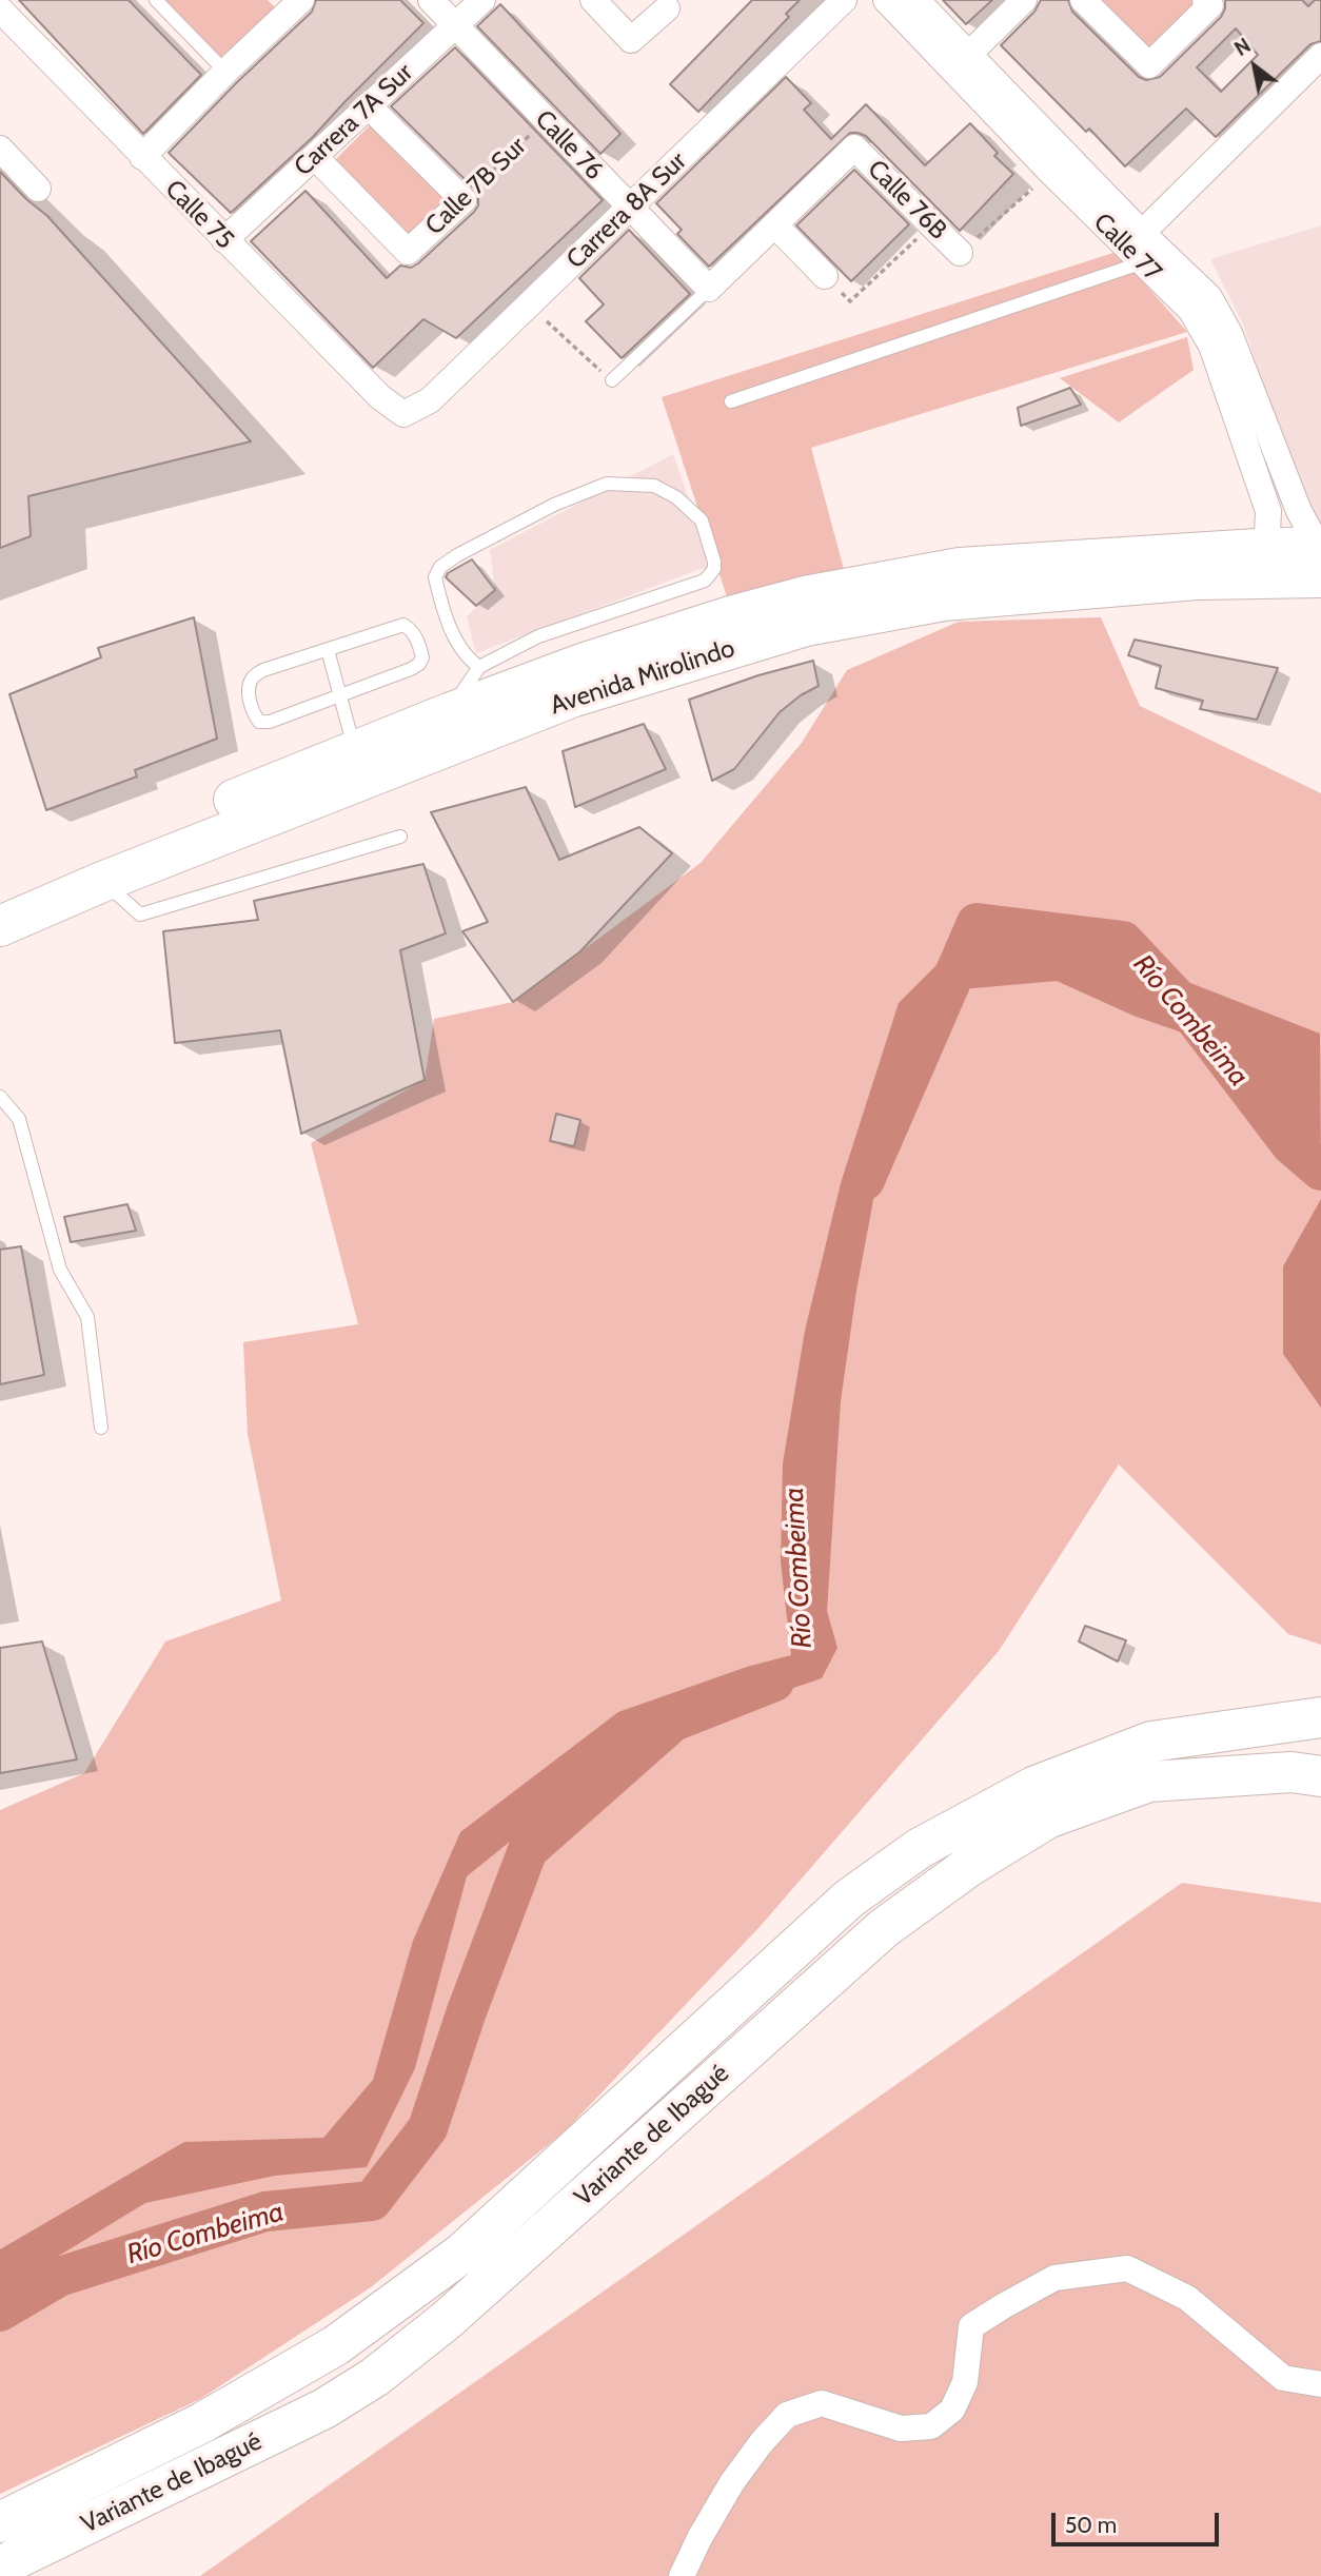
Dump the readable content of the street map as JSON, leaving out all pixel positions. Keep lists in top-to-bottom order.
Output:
{
  "streets": {
    "main road": ["Avenida Mirolindo", "Variante de Ibagué"],
    "street": [
      "Carrera 7A Sur",
      "Calle 76",
      "Calle 7B Sur",
      "Calle 76B",
      "Carrera 8A Sur",
      "Calle 75",
      "Calle 77"
    ]
  },
  "crossings": [
    ["Carrera 7A Sur", "Calle 76"],
    ["Carrera 7A Sur", "Calle 7B Sur"],
    ["Carrera 7A Sur", "Calle 75"],
    ["Calle 76", "Calle 7B Sur"],
    ["Calle 76", "Carrera 8A Sur"],
    ["Carrera 8A Sur", "Calle 75"],
    ["Calle 77", "Avenida Mirolindo"]
  ],
  "water": ["Río Combeima"],
  "scale_bar": "50 m",
  "north": "top left"
}
